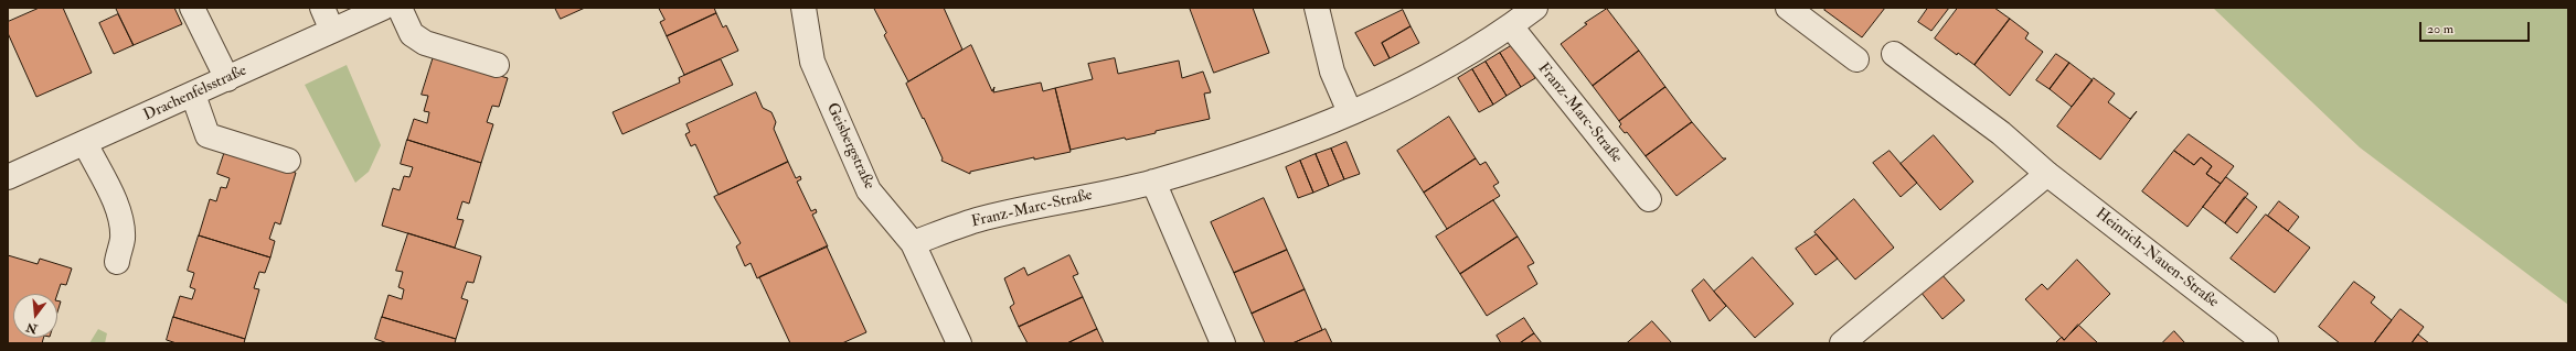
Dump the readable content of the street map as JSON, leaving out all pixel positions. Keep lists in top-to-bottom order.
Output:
{
  "streets": {
    "street": [
      "Drachenfelsstraße",
      "Franz-Marc-Straße",
      "Geisbergstraße",
      "Heinrich-Nauen-Straße"
    ]
  },
  "crossings": [
    ["Franz-Marc-Straße", "Geisbergstraße"]
  ],
  "scale_bar": "20 m",
  "north": "bottom"
}
